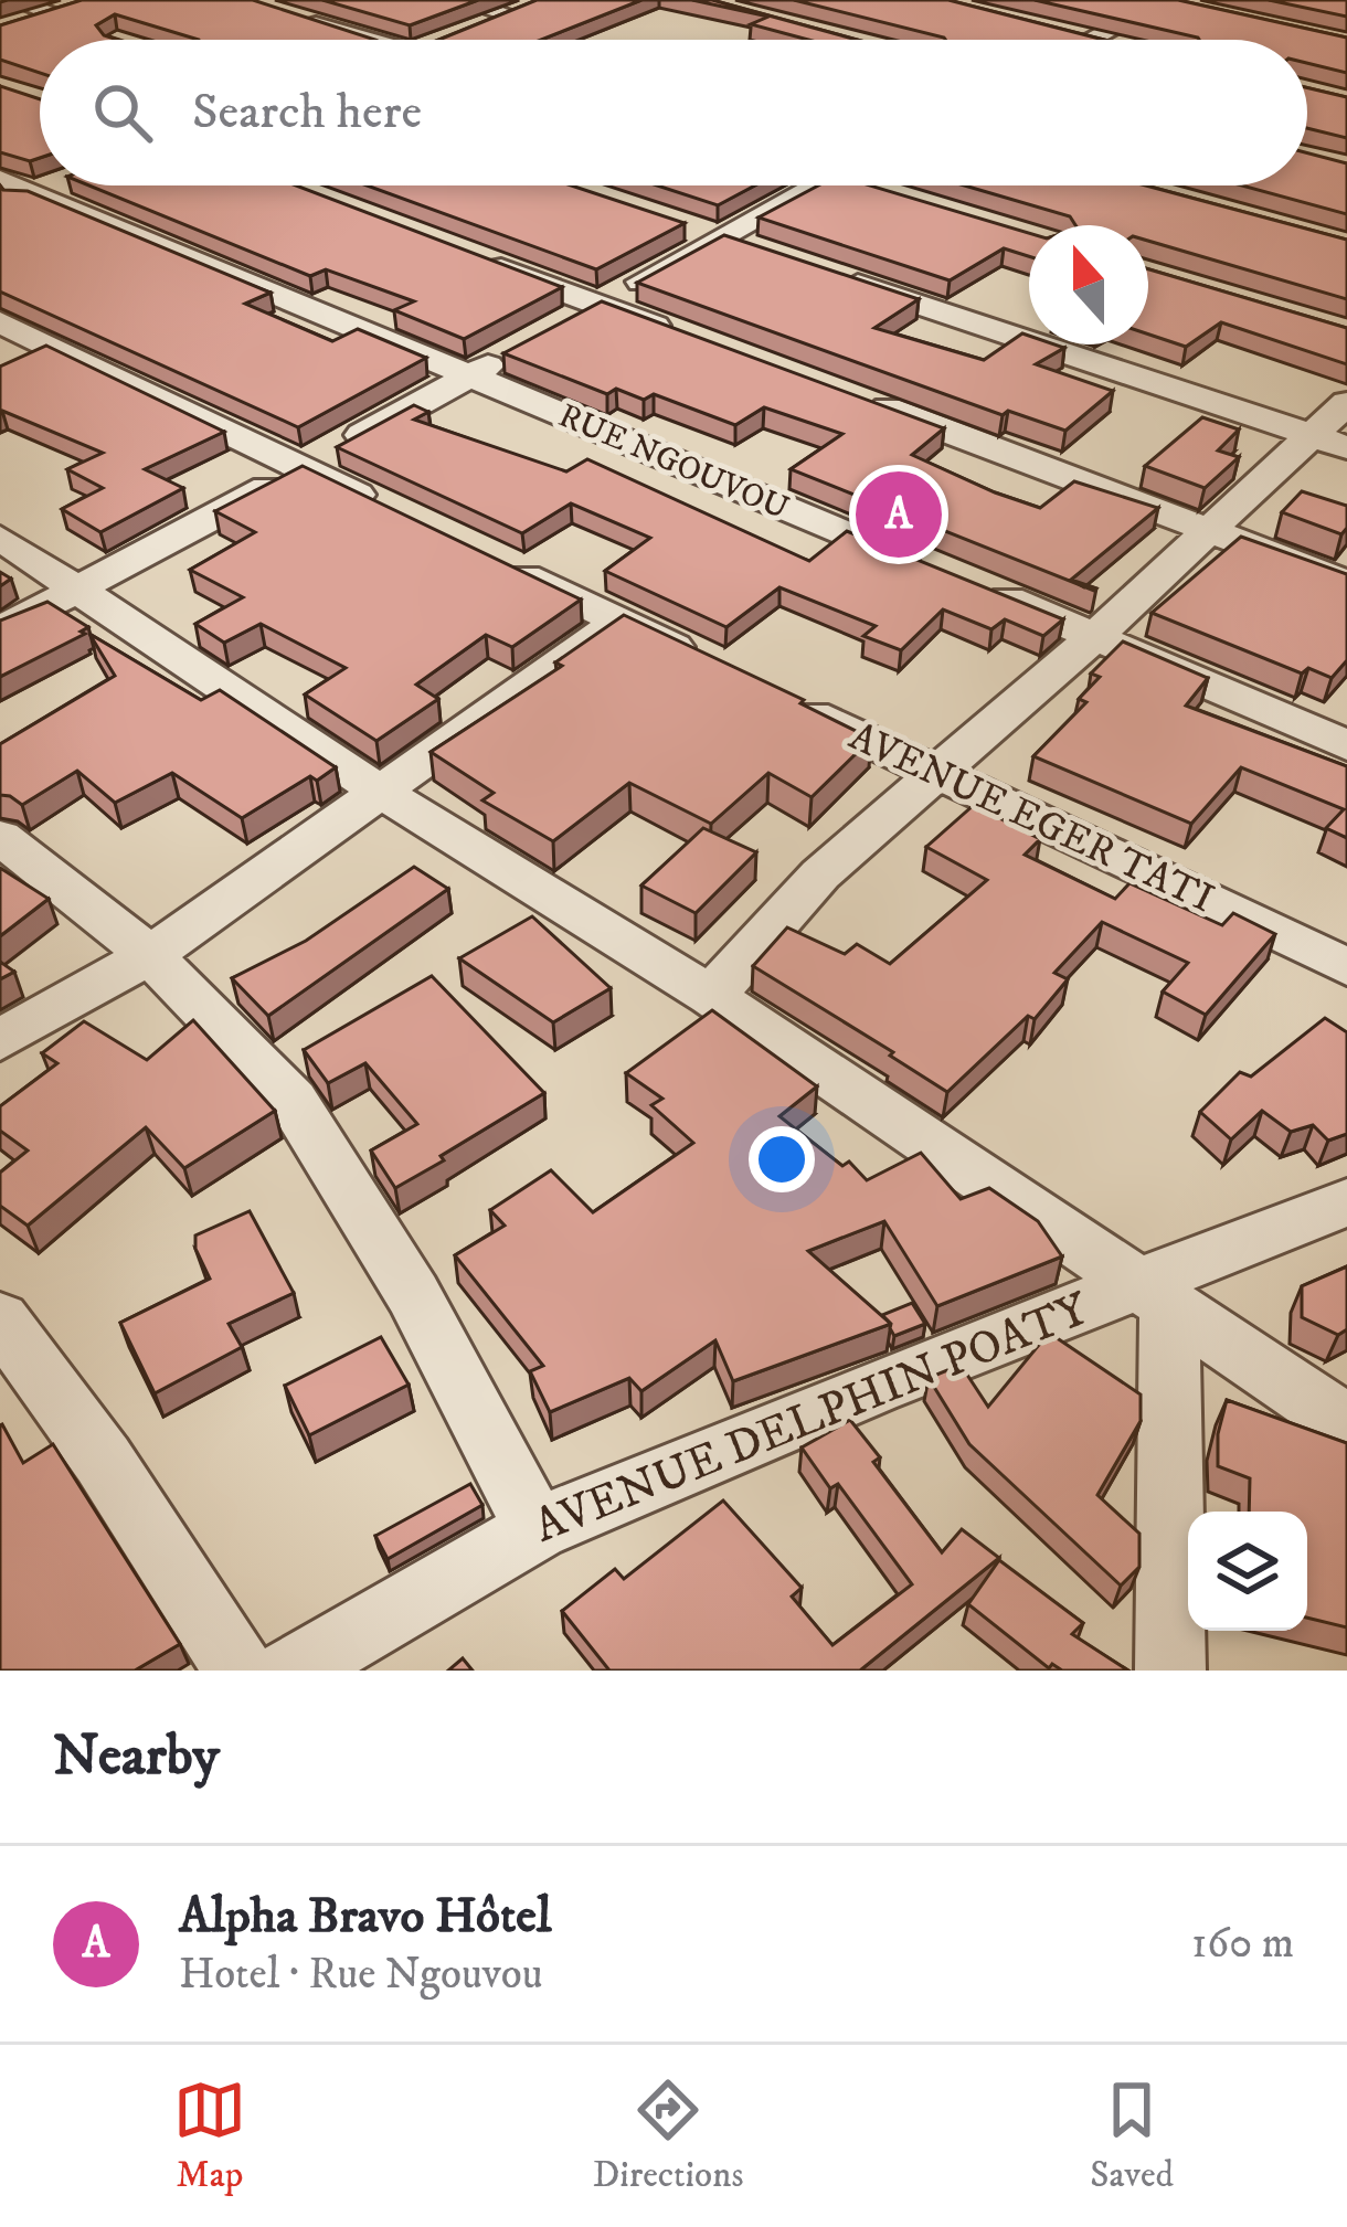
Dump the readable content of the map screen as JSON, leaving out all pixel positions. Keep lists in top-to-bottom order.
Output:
{
  "streets": {
    "street": ["RUE NGOUVOU", "AVENUE EGER TATI", "AVENUE DELPHIN POATY"]
  },
  "north": "top",
  "page": {
    "search": "Search here",
    "pins": "A",
    "heading": "Nearby",
    "list": [
      {
        "mark": "A",
        "name": "Alpha Bravo Hôtel",
        "note": "Hotel · Rue Ngouvou",
        "value": "160 m"
      }
    ],
    "nav": ["Map", "Directions", "Saved"]
  }
}
